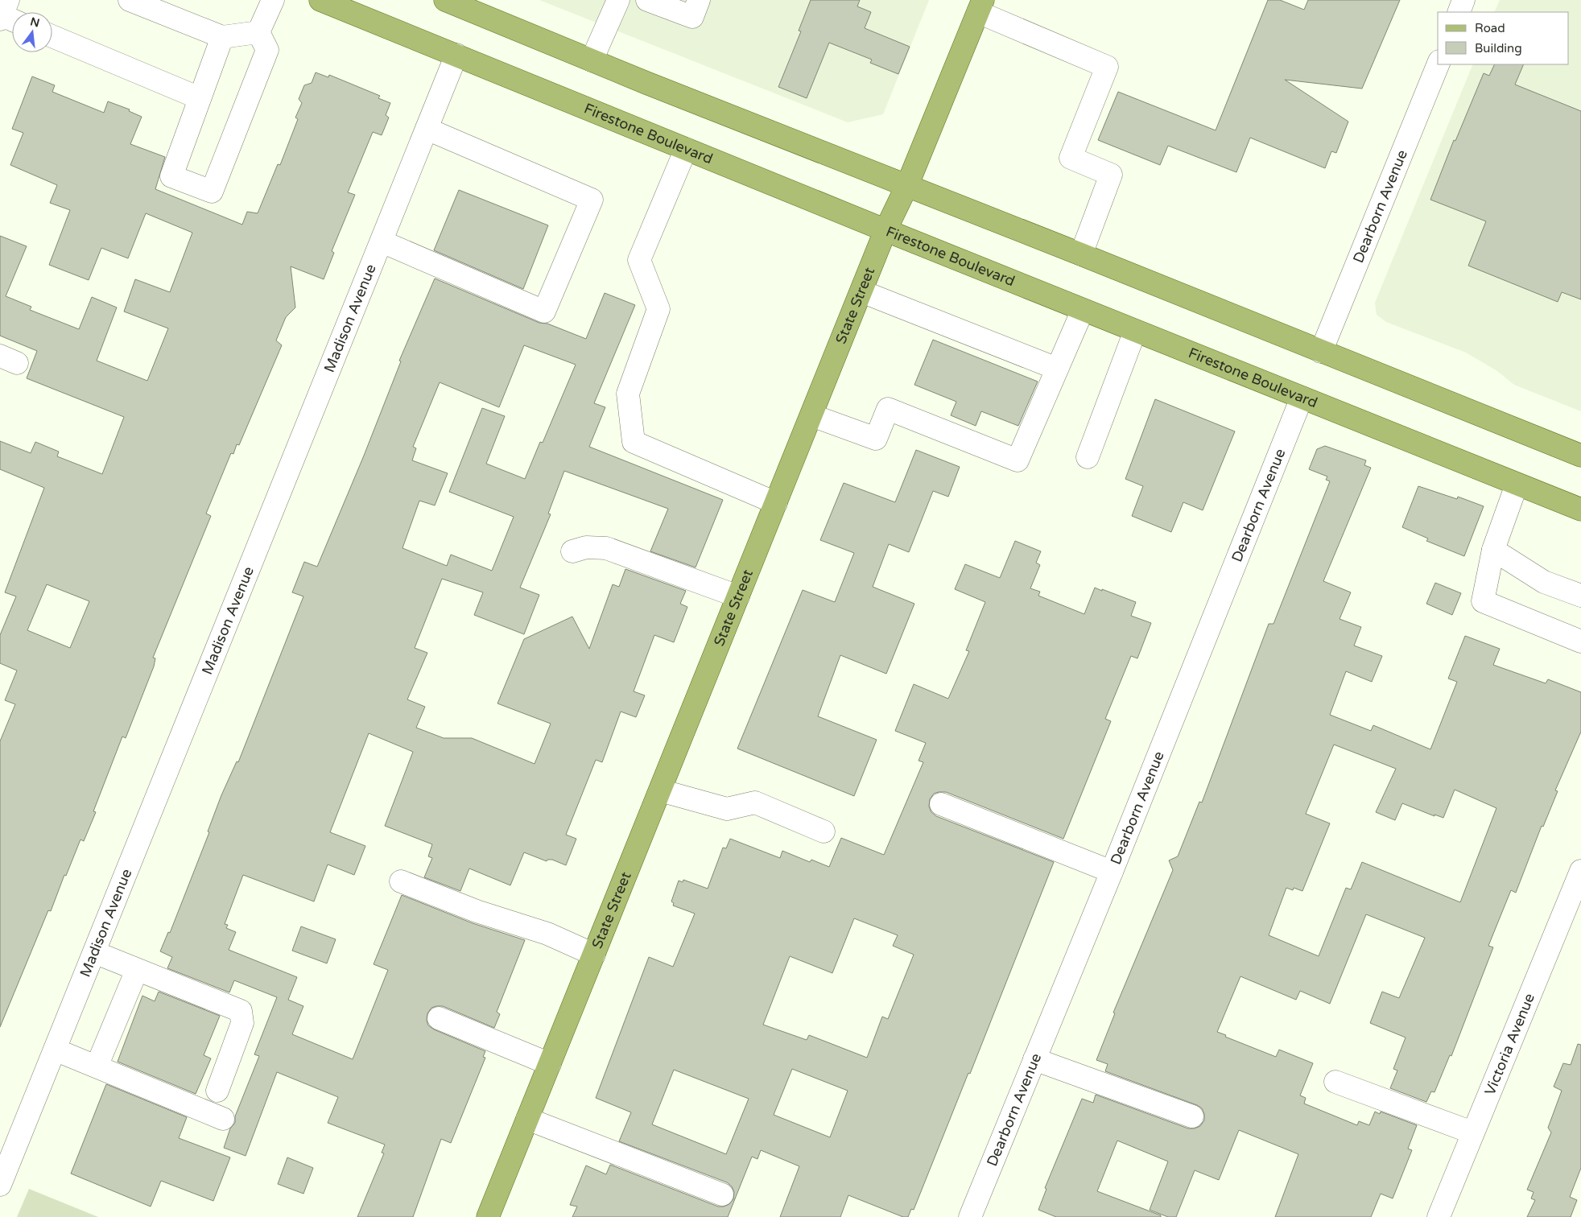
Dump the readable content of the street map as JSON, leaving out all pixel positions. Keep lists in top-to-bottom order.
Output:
{
  "streets": {
    "main road": ["Firestone Boulevard", "State Street"],
    "street": ["Dearborn Avenue", "Madison Avenue", "Victoria Avenue"]
  },
  "crossings": [
    ["Firestone Boulevard", "Dearborn Avenue"],
    ["Firestone Boulevard", "State Street"],
    ["Firestone Boulevard", "Madison Avenue"]
  ],
  "legend": ["Road", "Building"],
  "north": "top"
}
